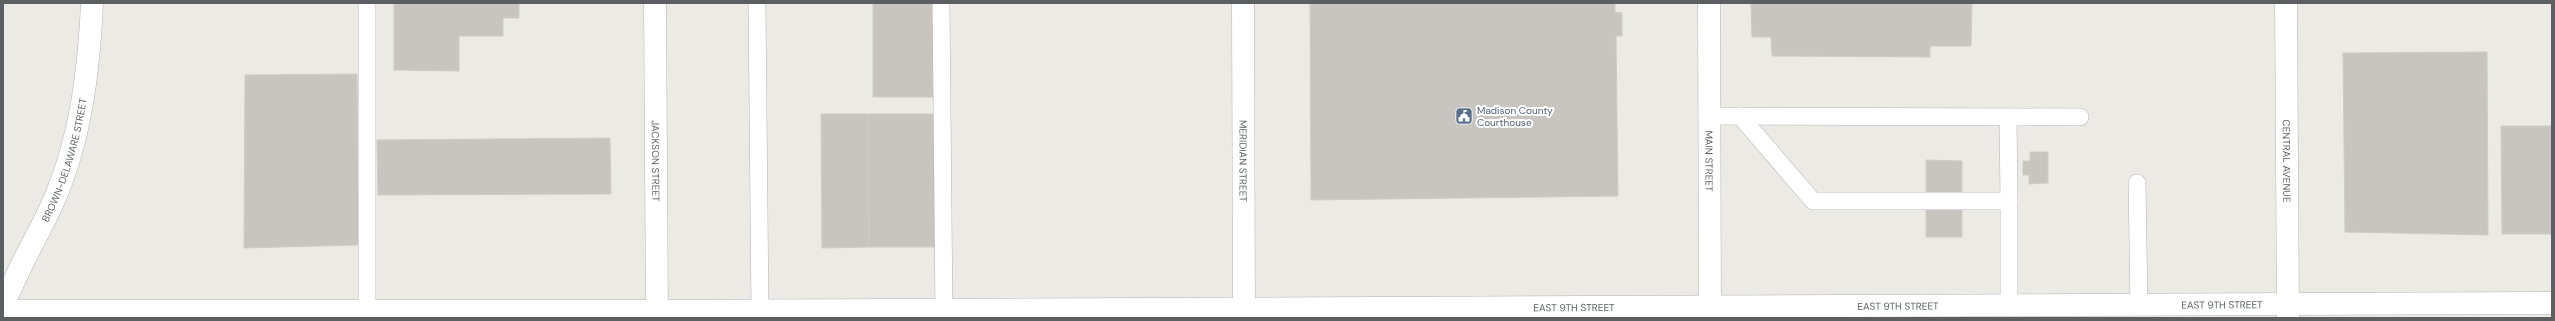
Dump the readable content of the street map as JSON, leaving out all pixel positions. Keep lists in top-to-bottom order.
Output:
{
  "streets": {
    "street": [
      "BROWN-DELAWARE STREET",
      "JACKSON STREET",
      "MERIDIAN STREET",
      "MAIN STREET",
      "CENTRAL AVENUE",
      "EAST 9TH STREET"
    ]
  },
  "crossings": [
    ["BROWN-DELAWARE STREET", "EAST 9TH STREET"],
    ["JACKSON STREET", "EAST 9TH STREET"],
    ["MERIDIAN STREET", "EAST 9TH STREET"],
    ["MAIN STREET", "EAST 9TH STREET"],
    ["CENTRAL AVENUE", "EAST 9TH STREET"]
  ],
  "places": {
    "public building": ["Madison County Courthouse"]
  }
}
